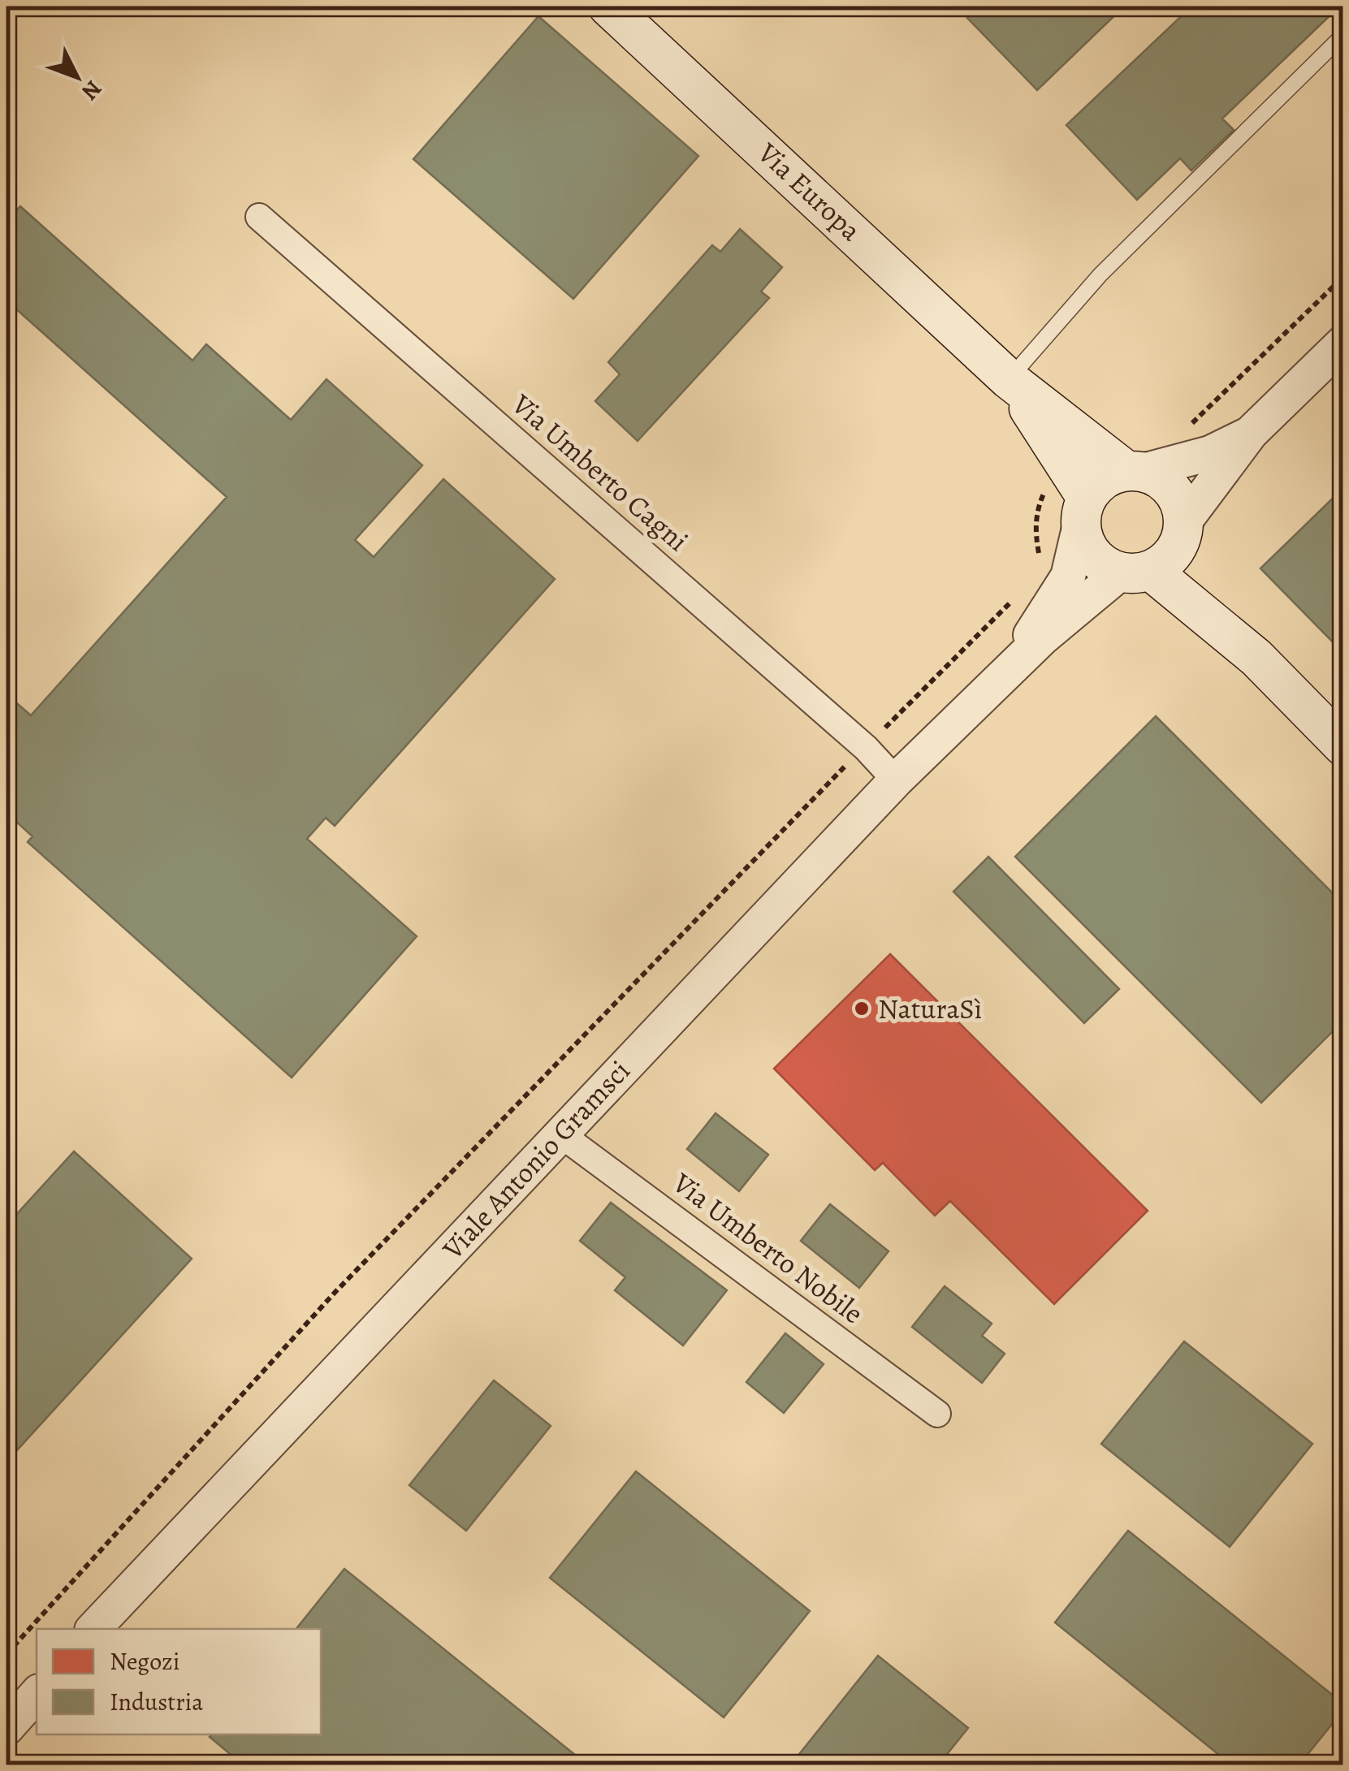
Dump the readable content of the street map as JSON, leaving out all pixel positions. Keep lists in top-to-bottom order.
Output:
{
  "streets": {
    "main road": ["Via Europa"],
    "street": ["Via Umberto Cagni", "Viale Antonio Gramsci", "Via Umberto Nobile"]
  },
  "crossings": [
    ["Via Europa", "Viale Antonio Gramsci"],
    ["Via Umberto Cagni", "Viale Antonio Gramsci"],
    ["Viale Antonio Gramsci", "Via Umberto Nobile"]
  ],
  "places": ["NaturaSì"],
  "legend": ["Negozi", "Industria"],
  "north": "bottom right"
}
